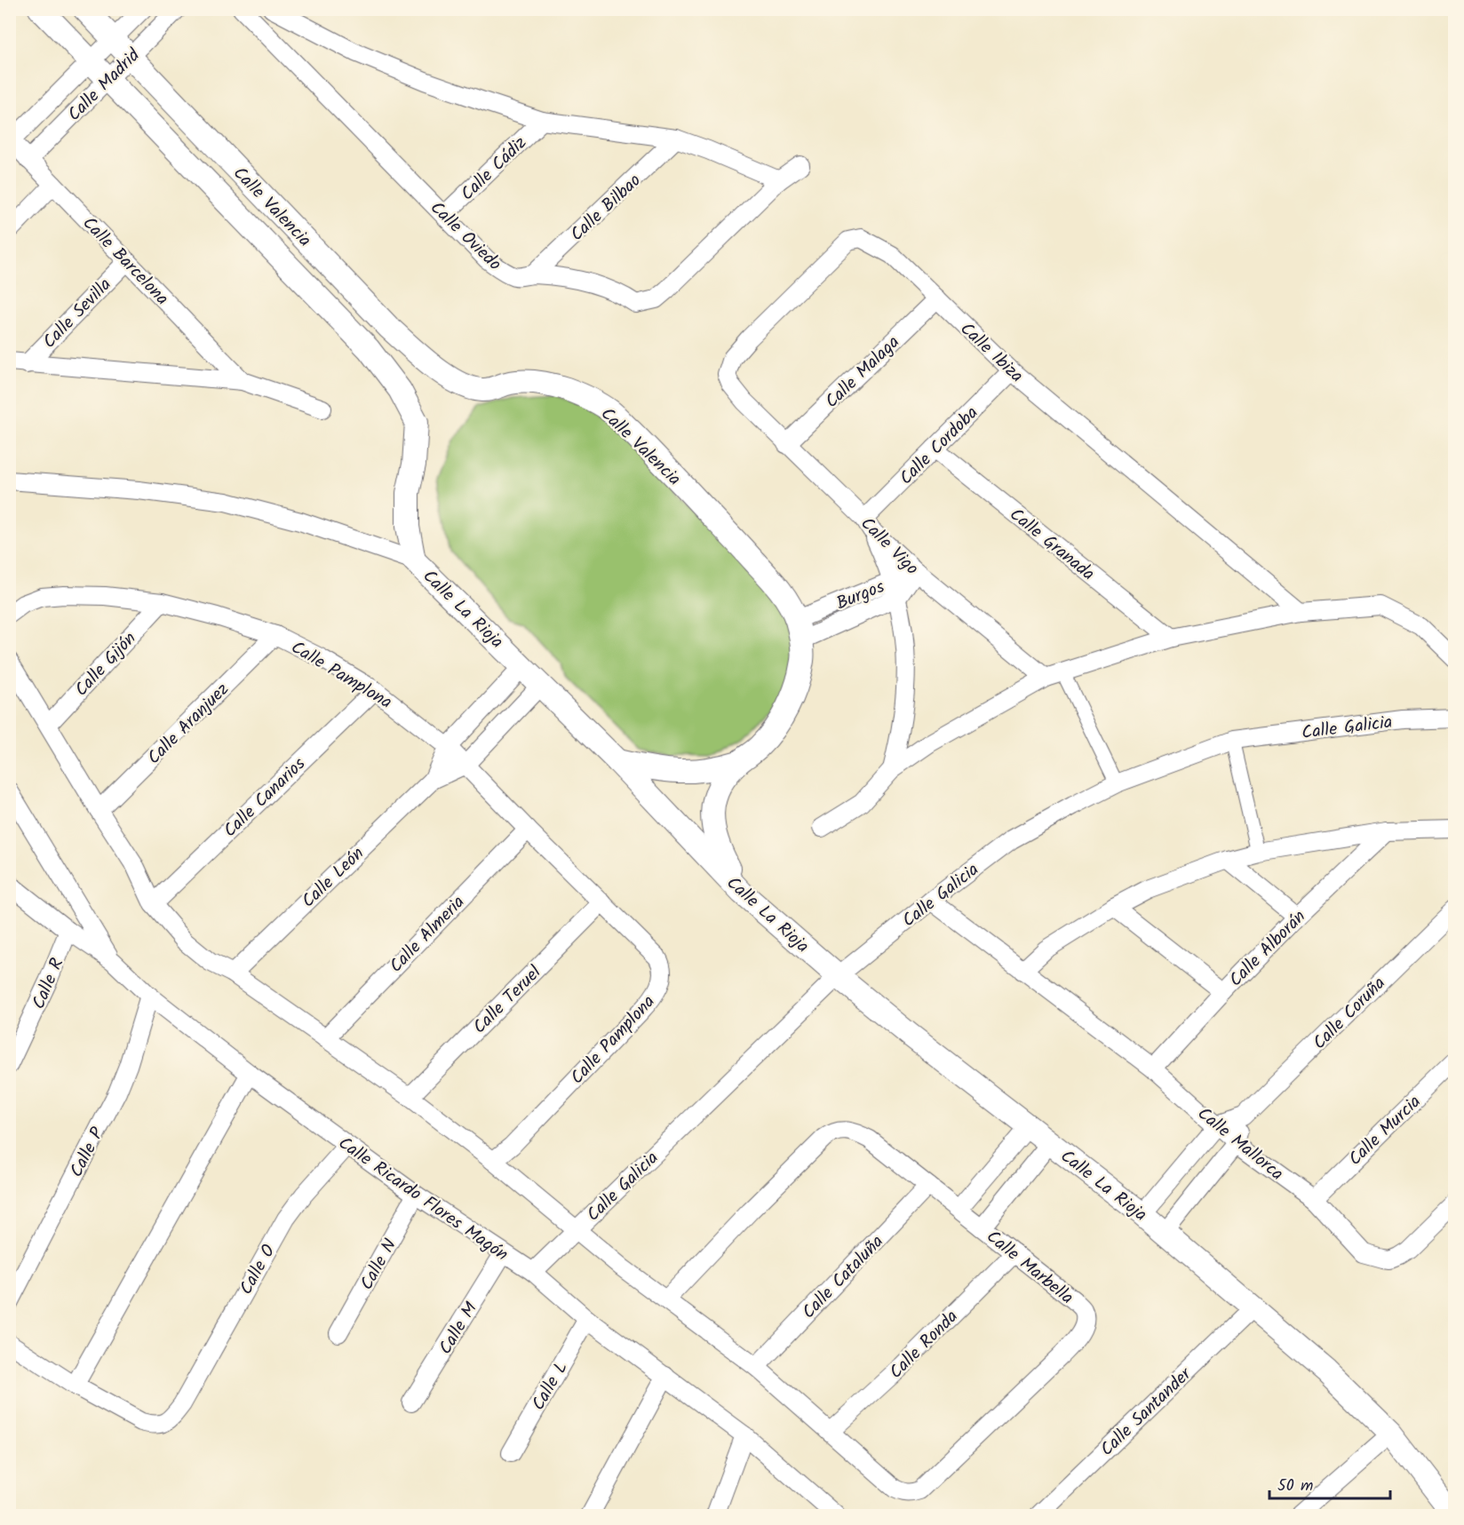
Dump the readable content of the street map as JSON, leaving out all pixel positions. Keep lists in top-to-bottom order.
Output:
{
  "streets": {
    "street": [
      "Calle Madrid",
      "Calle Cádiz",
      "Calle Valencia",
      "Calle Bilbao",
      "Calle Oviedo",
      "Calle Barcelona",
      "Calle Sevilla",
      "Calle Ibiza",
      "Calle Malaga",
      "Calle Cordoba",
      "Calle Granada",
      "Calle Vigo",
      "Burgos",
      "Calle La Rioja",
      "Calle Gijón",
      "Calle Pamplona",
      "Calle Aranjuez",
      "Calle Galicia",
      "Calle Canarios",
      "Calle León",
      "Calle Almeria",
      "Calle Alborán",
      "Calle R",
      "Calle Teruel",
      "Calle Coruña",
      "Calle Murcia",
      "Calle Mallorca",
      "Calle P",
      "Calle Ricardo Flores Magón",
      "Calle N",
      "Calle Marbella",
      "Calle O",
      "Calle Cataluña",
      "Calle M",
      "Calle Ronda",
      "Calle L",
      "Calle Santander"
    ]
  },
  "crossings": [
    ["Calle Madrid", "Calle Valencia"],
    ["Calle Madrid", "Calle Barcelona"],
    ["Calle Cádiz", "Calle Oviedo"],
    ["Calle Valencia", "Burgos"],
    ["Calle Valencia", "Calle La Rioja"],
    ["Calle Bilbao", "Calle Oviedo"],
    ["Calle Barcelona", "Calle Sevilla"],
    ["Calle Ibiza", "Calle Malaga"],
    ["Calle Ibiza", "Calle Cordoba"],
    ["Calle Ibiza", "Calle Vigo"],
    ["Calle Malaga", "Calle Vigo"],
    ["Calle Cordoba", "Calle Granada"],
    ["Calle Cordoba", "Calle Vigo"],
    ["Calle Vigo", "Burgos"],
    ["Calle Vigo", "Calle Galicia"],
    ["Calle La Rioja", "Calle Galicia"],
    ["Calle La Rioja", "Calle León"],
    ["Calle La Rioja", "Calle Santander"],
    ["Calle Gijón", "Calle Pamplona"],
    ["Calle Pamplona", "Calle Aranjuez"],
    ["Calle Pamplona", "Calle Canarios"],
    ["Calle Pamplona", "Calle León"],
    ["Calle Pamplona", "Calle Almeria"],
    ["Calle Pamplona", "Calle Teruel"],
    ["Calle Pamplona", "Calle Marbella"],
    ["Calle Galicia", "Calle Mallorca"],
    ["Calle Galicia", "Calle Ricardo Flores Magón"],
    ["Calle Galicia", "Calle Marbella"],
    ["Calle Alborán", "Calle Mallorca"],
    ["Calle R", "Calle Ricardo Flores Magón"],
    ["Calle Coruña", "Calle Mallorca"],
    ["Calle Murcia", "Calle Mallorca"],
    ["Calle P", "Calle Ricardo Flores Magón"],
    ["Calle Ricardo Flores Magón", "Calle N"],
    ["Calle Ricardo Flores Magón", "Calle O"],
    ["Calle Ricardo Flores Magón", "Calle M"],
    ["Calle Ricardo Flores Magón", "Calle L"],
    ["Calle Marbella", "Calle Cataluña"],
    ["Calle Marbella", "Calle Ronda"]
  ],
  "scale_bar": "50 m"
}
